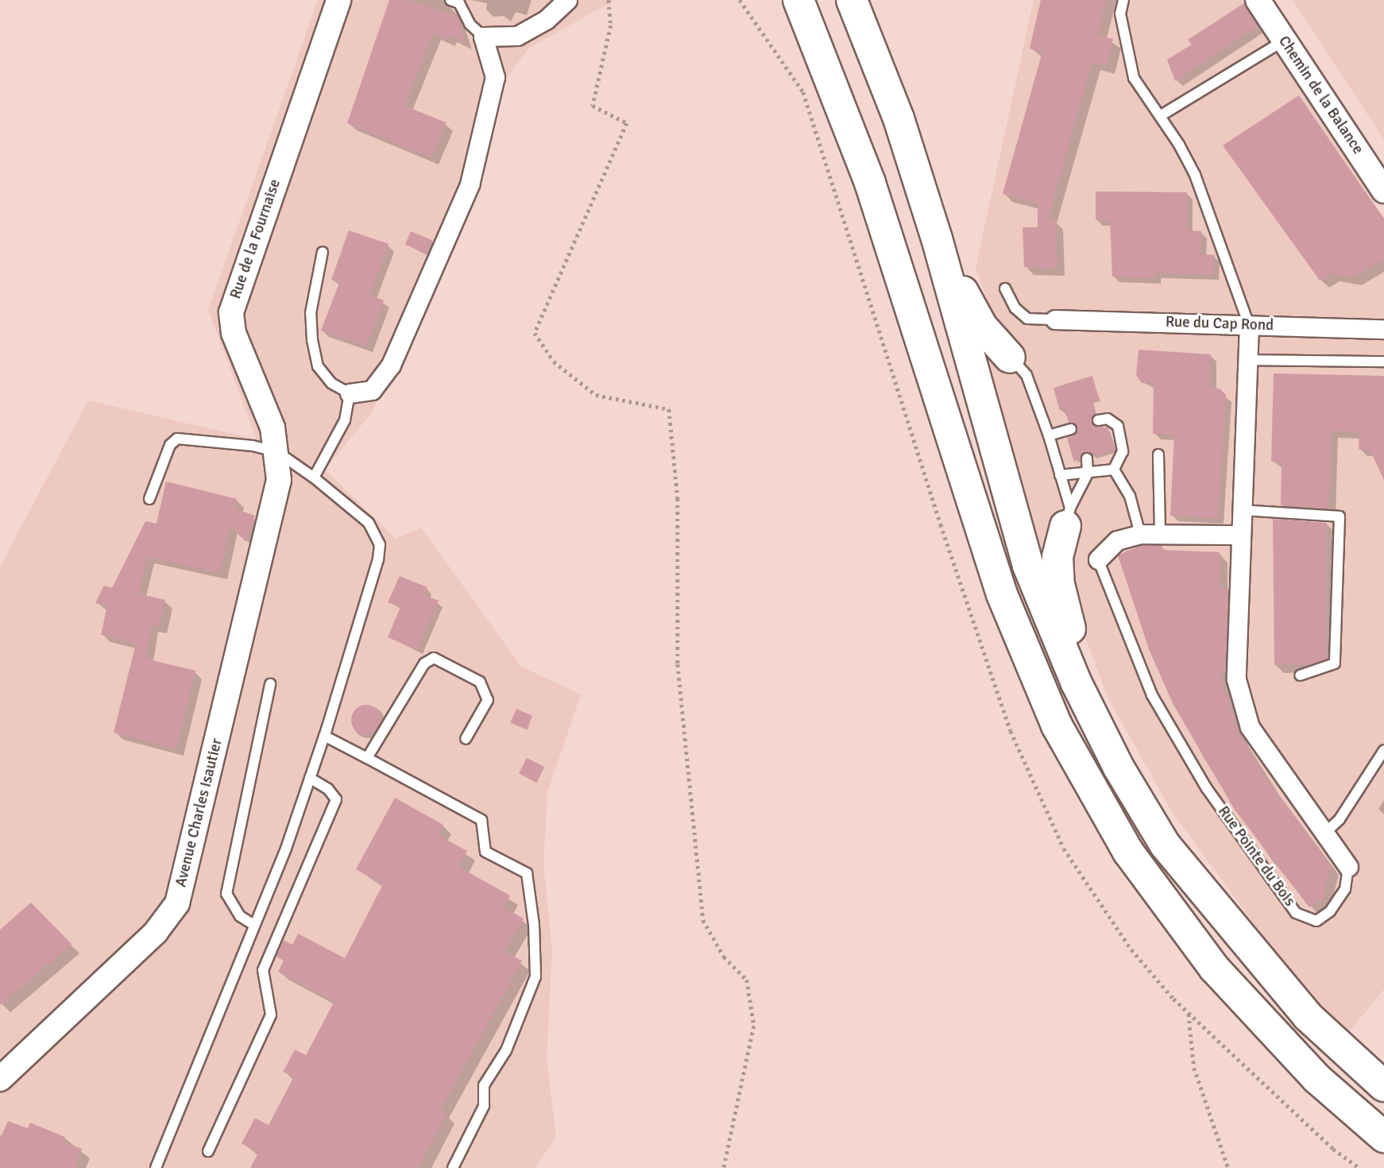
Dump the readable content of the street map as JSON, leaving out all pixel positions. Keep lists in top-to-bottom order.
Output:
{
  "streets": {
    "street": [
      "Chemin de la Balance",
      "Rue de la Fournaise",
      "Rue du Cap Rond",
      "Avenue Charles Isautier",
      "Rue Pointe du Bois"
    ]
  },
  "crossings": [
    ["Rue de la Fournaise", "Avenue Charles Isautier"],
    ["Rue du Cap Rond", "Rue Pointe du Bois"]
  ]
}
